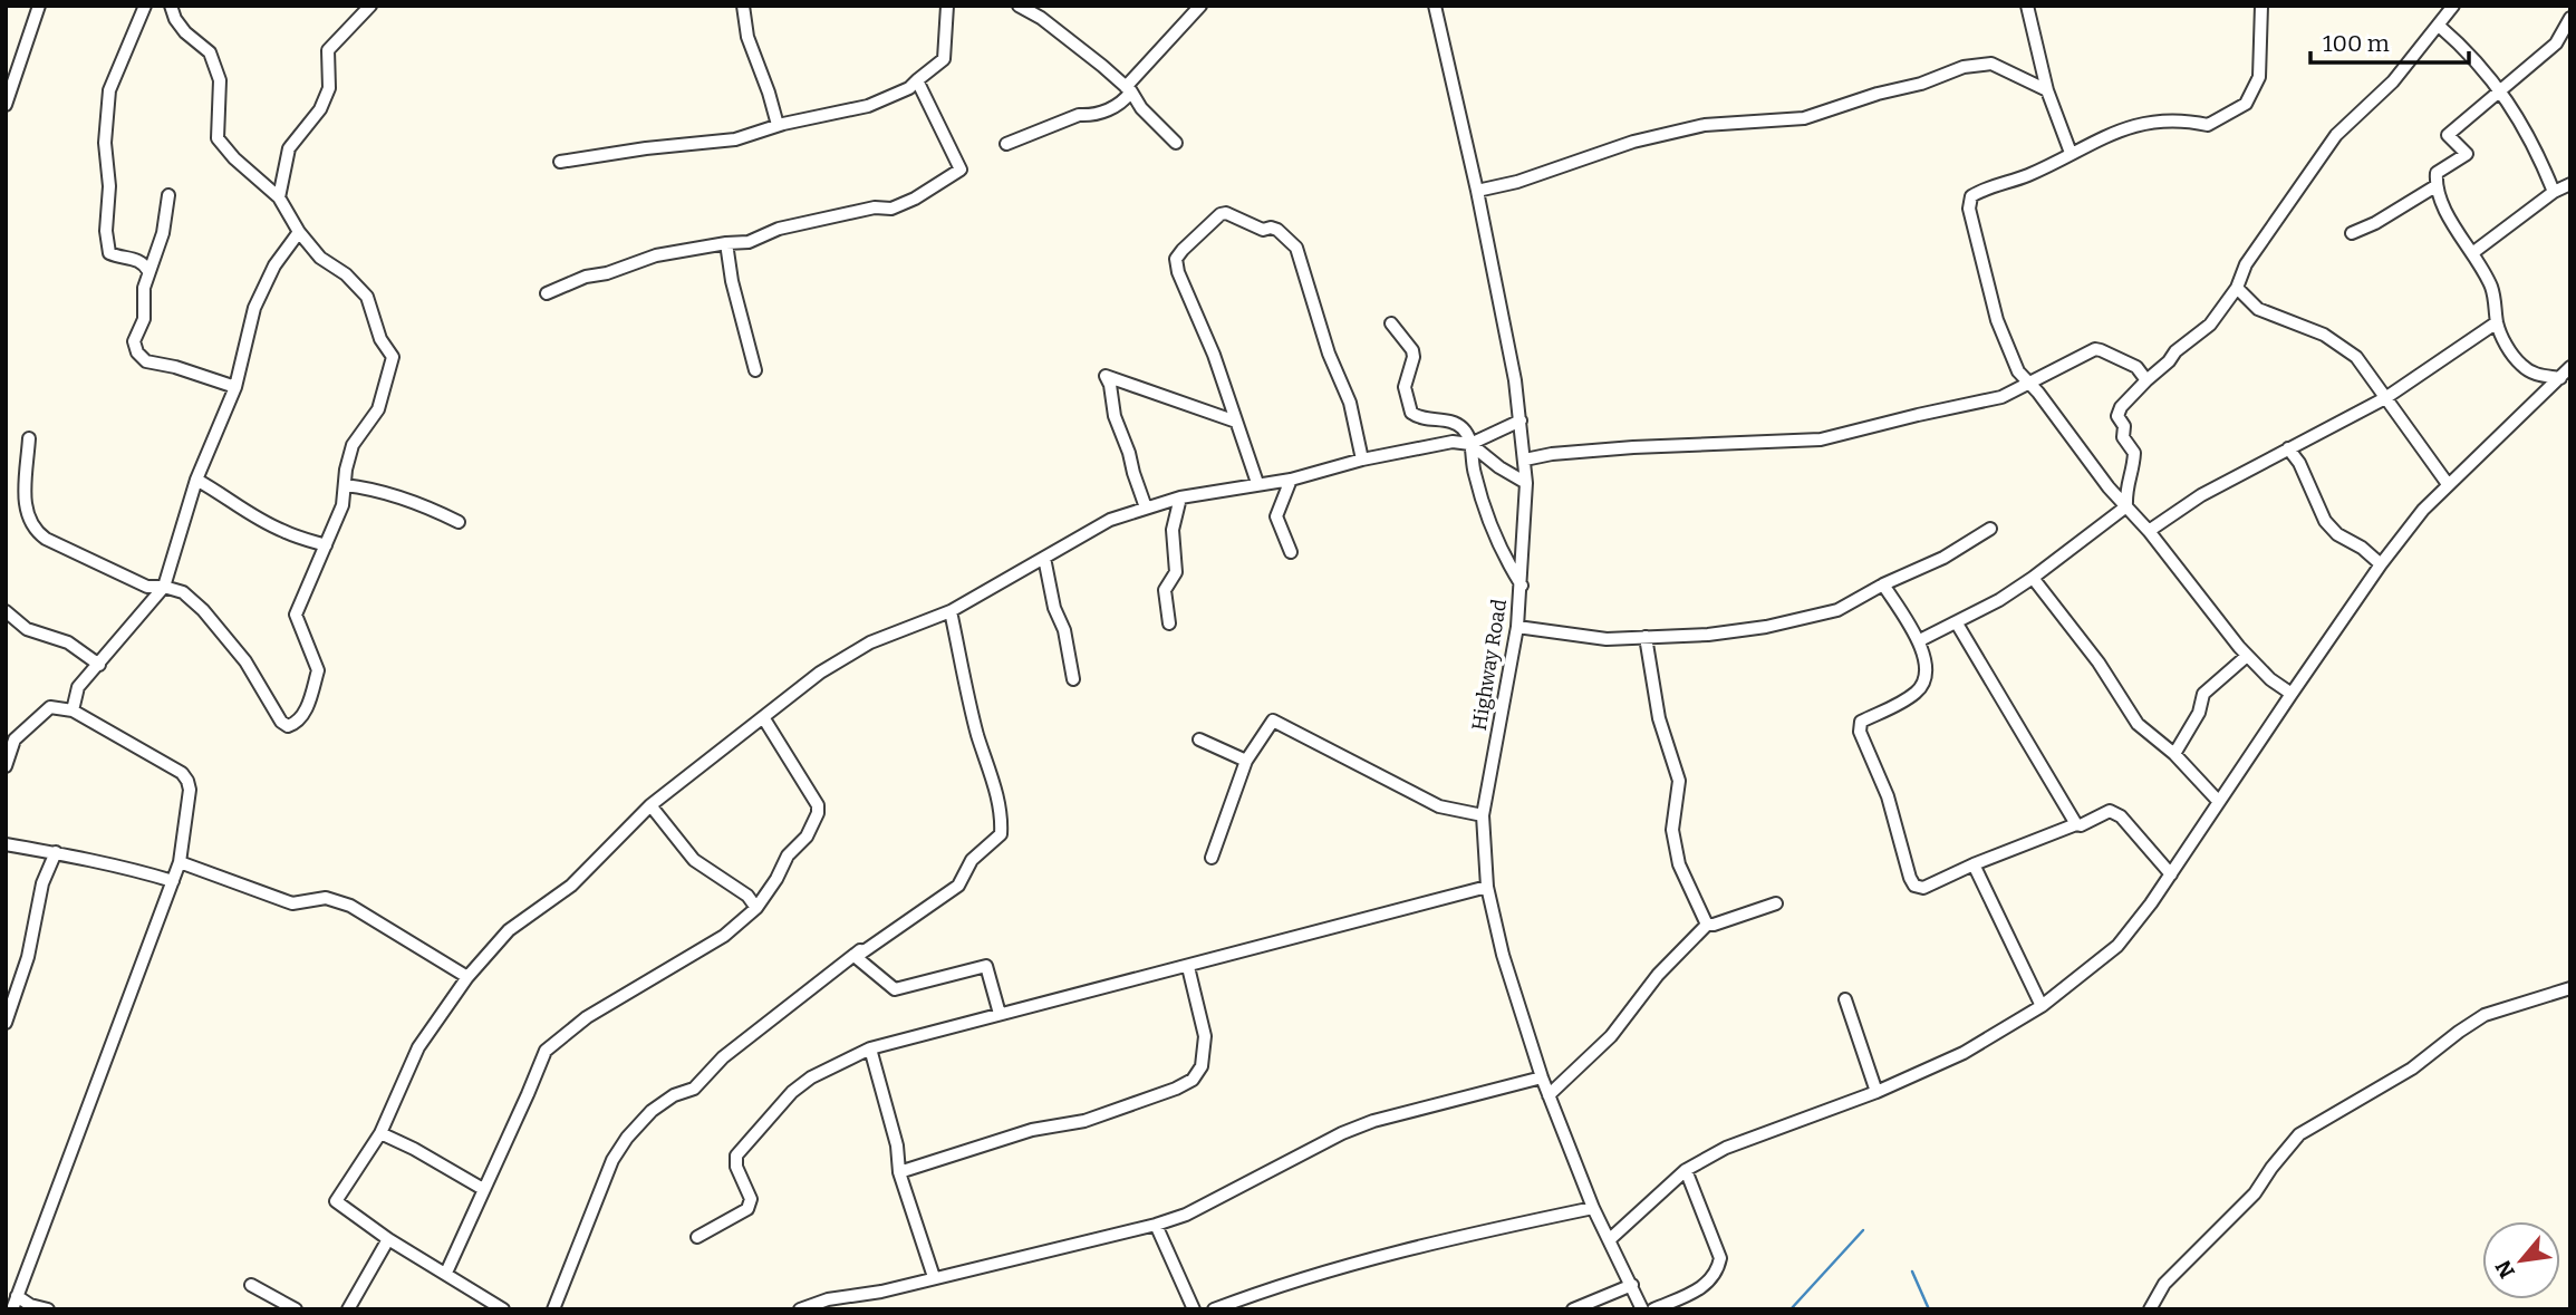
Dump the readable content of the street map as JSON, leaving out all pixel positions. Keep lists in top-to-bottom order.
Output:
{
  "streets": {
    "street": ["Highway Road"]
  },
  "scale_bar": "100 m",
  "north": "bottom left"
}
